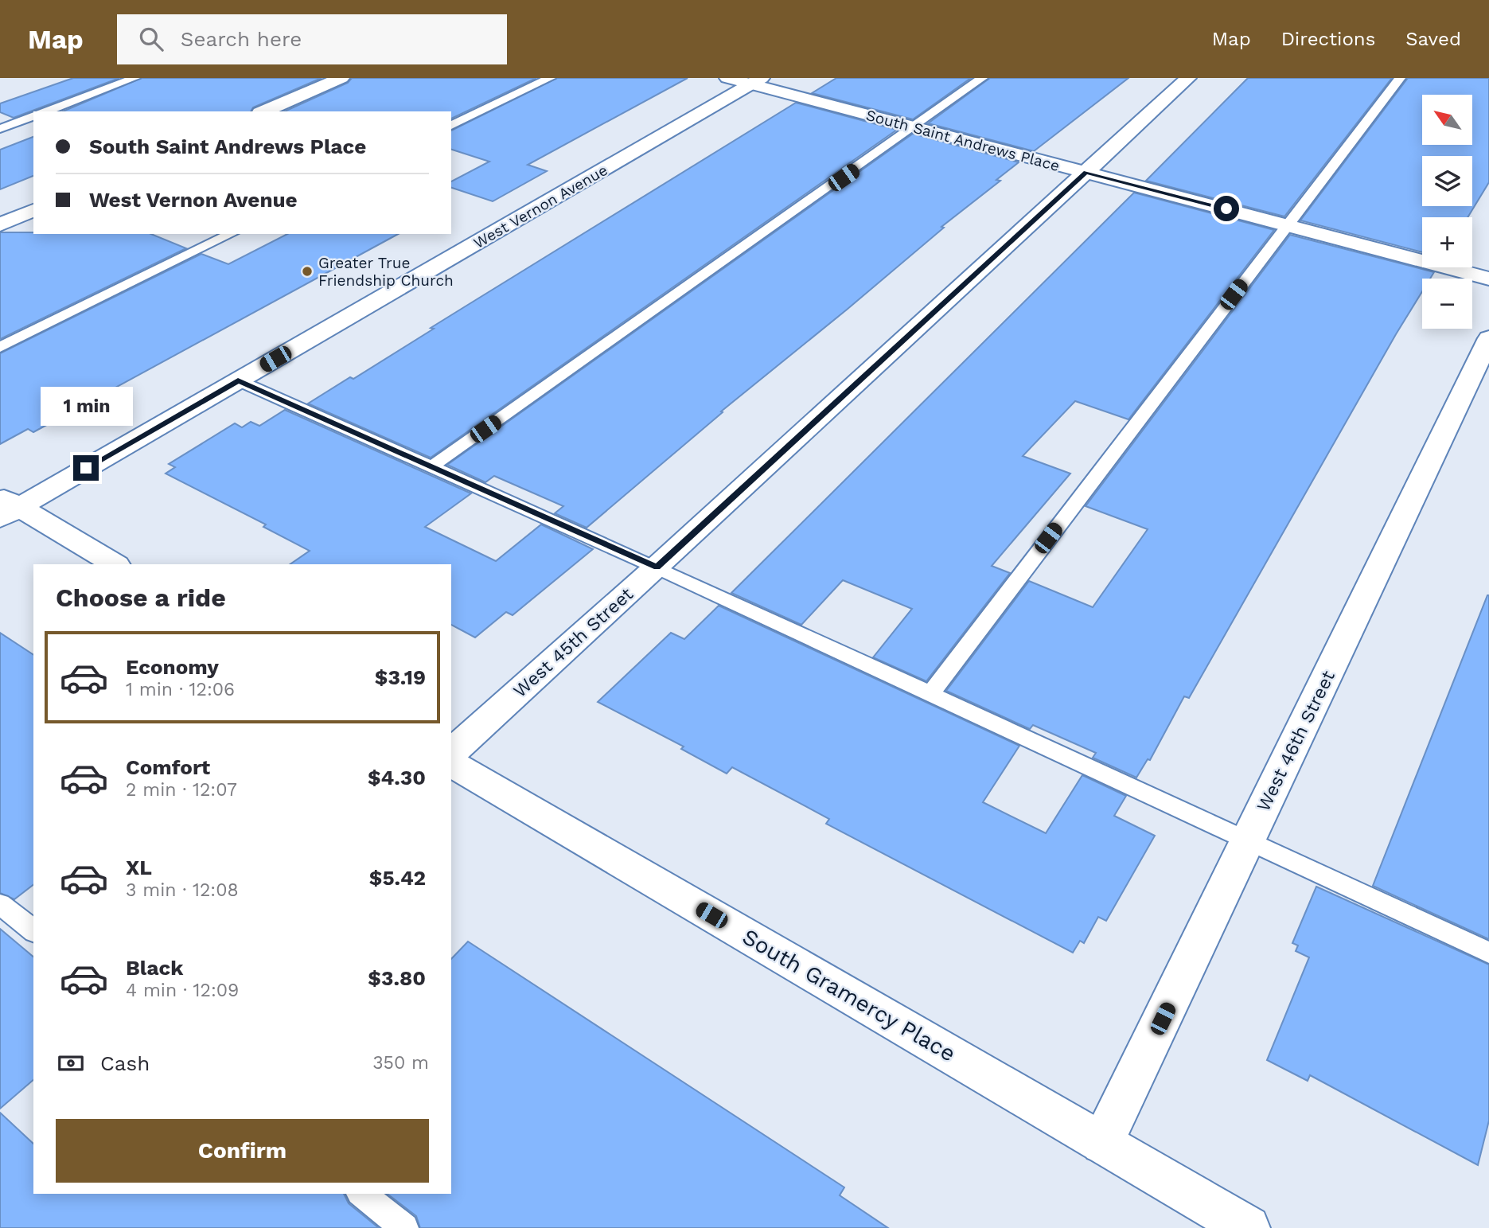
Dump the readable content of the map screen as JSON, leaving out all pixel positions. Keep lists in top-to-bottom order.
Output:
{
  "streets": {
    "street": [
      "South Saint Andrews Place",
      "West Vernon Avenue",
      "West 45th Street",
      "West 46th Street",
      "South Gramercy Place"
    ]
  },
  "crossings": [
    ["South Saint Andrews Place", "West Vernon Avenue"],
    ["South Saint Andrews Place", "West 45th Street"],
    ["West 46th Street", "South Gramercy Place"]
  ],
  "places": ["Greater True Friendship Church"],
  "north": "top left",
  "page": {
    "header": "Map",
    "search": "Search here",
    "nav": ["Map", "Directions", "Saved"],
    "map_buttons": ["+", "−"],
    "banner": ["South Saint Andrews Place", "West Vernon Avenue"],
    "bubble": "1 min",
    "heading": "Choose a ride",
    "list": [
      {
        "name": "Economy",
        "note": "1 min · 12:06",
        "value": "$3.19"
      },
      {
        "name": "Comfort",
        "note": "2 min · 12:07",
        "value": "$4.30"
      },
      {
        "name": "XL",
        "note": "3 min · 12:08",
        "value": "$5.42"
      },
      {
        "name": "Black",
        "note": "4 min · 12:09",
        "value": "$3.80"
      }
    ],
    "pay": ["Cash", "350 m"],
    "buttons": "Confirm"
  }
}
